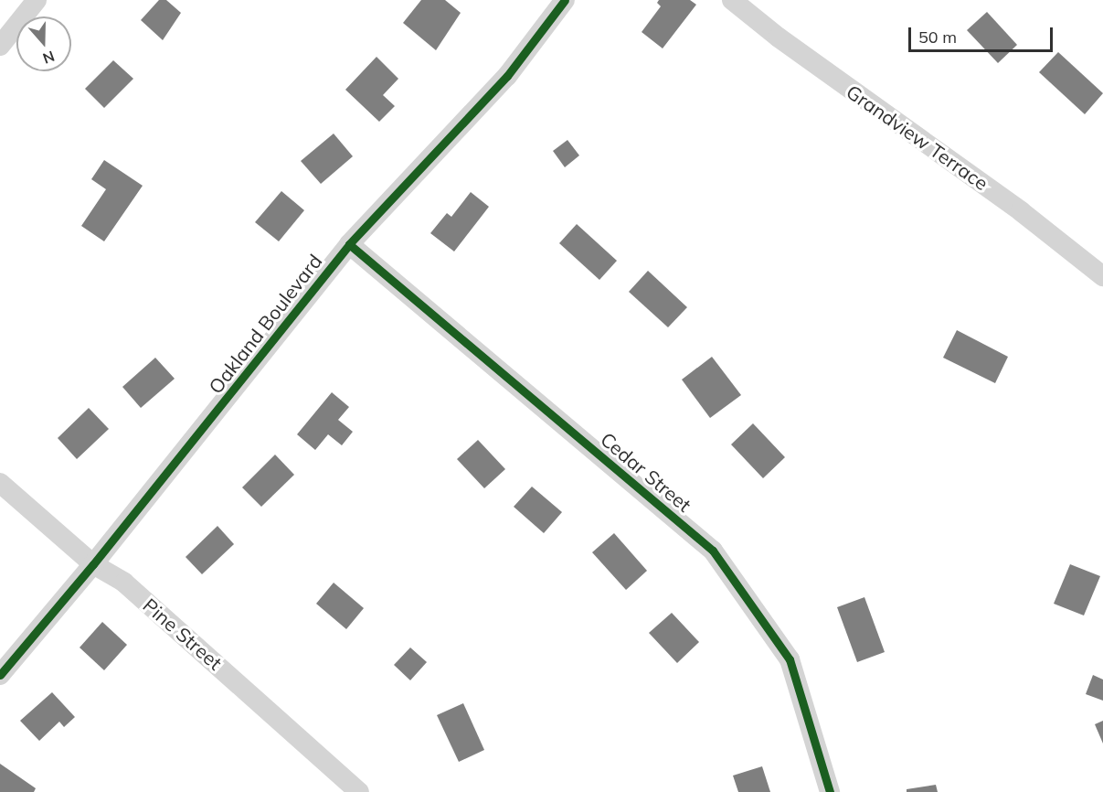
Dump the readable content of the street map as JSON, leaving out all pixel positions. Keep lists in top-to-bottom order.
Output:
{
  "streets": {
    "street": [
      "Grandview Terrace",
      "Oakland Boulevard",
      "Cedar Street",
      "Pine Street"
    ]
  },
  "crossings": [
    ["Oakland Boulevard", "Cedar Street"],
    ["Oakland Boulevard", "Pine Street"]
  ],
  "scale_bar": "50 m",
  "north": "bottom"
}
